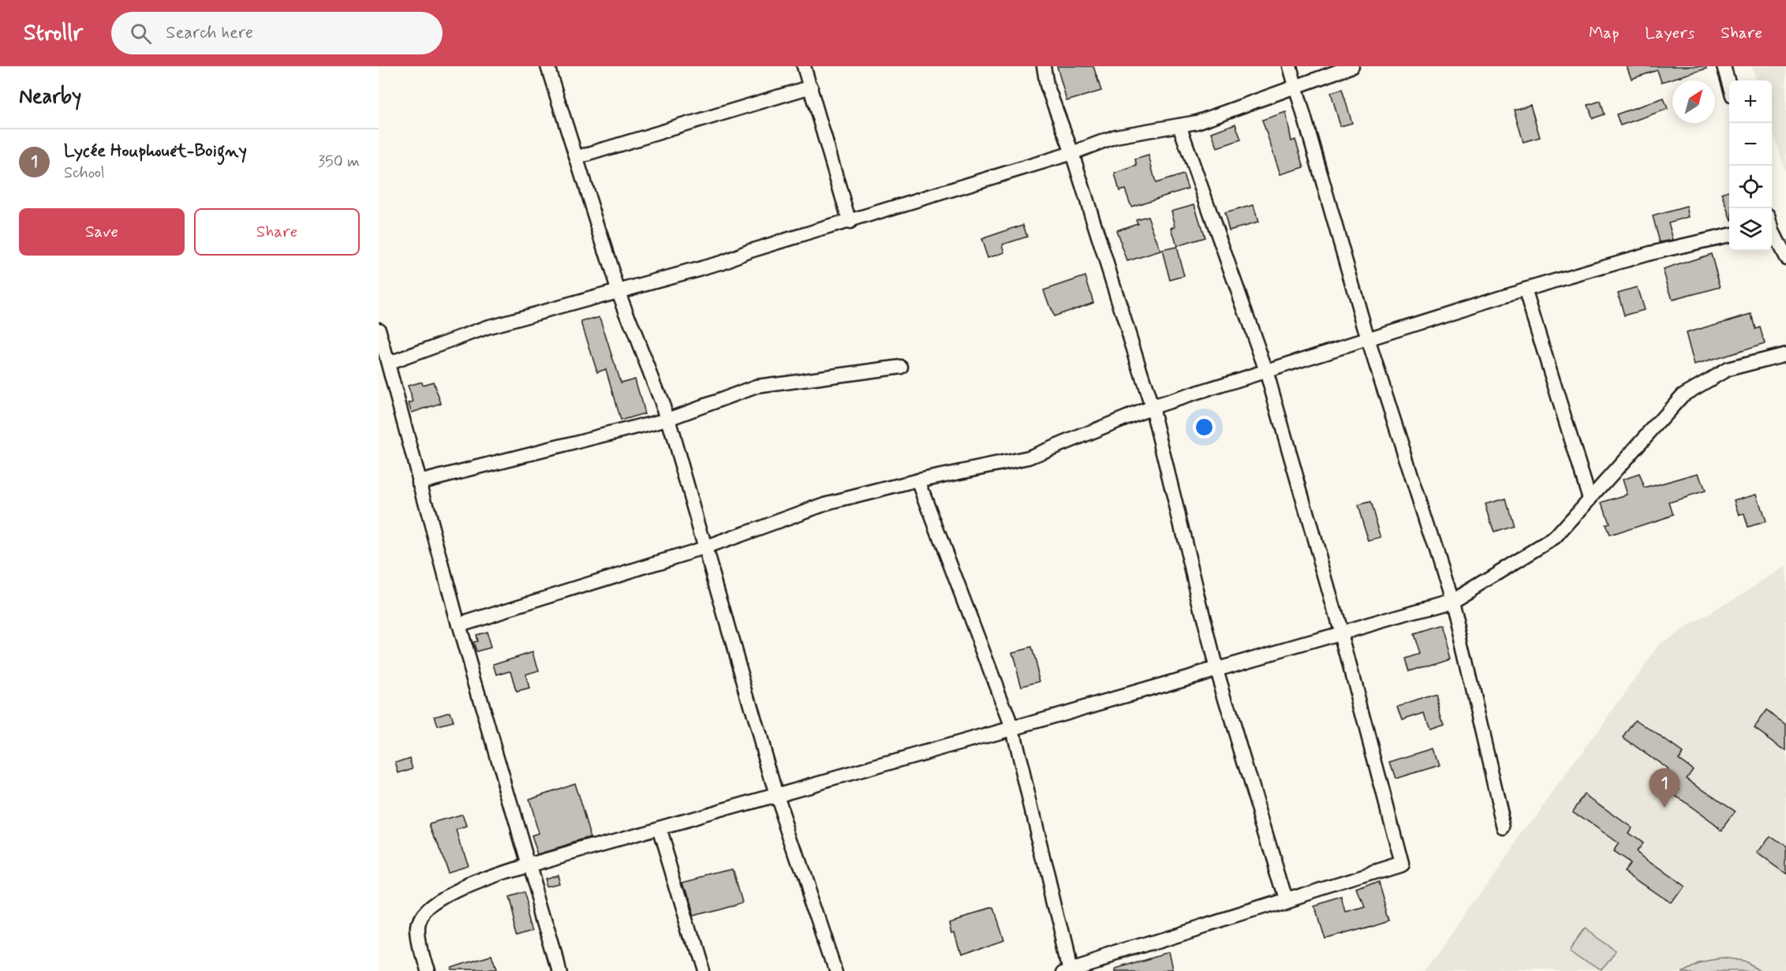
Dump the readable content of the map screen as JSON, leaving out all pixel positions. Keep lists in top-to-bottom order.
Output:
{
  "north": "top right",
  "page": {
    "header": "Strollr",
    "search": "Search here",
    "nav": ["Map", "Layers", "Share"],
    "heading": "Nearby",
    "map_buttons": ["+", "−"],
    "list": [
      {
        "mark": "1",
        "name": "Lycée Houphouët-Boigny",
        "note": "School",
        "value": "350 m"
      }
    ],
    "buttons": ["Save", "Share"],
    "pins": "1"
  }
}
